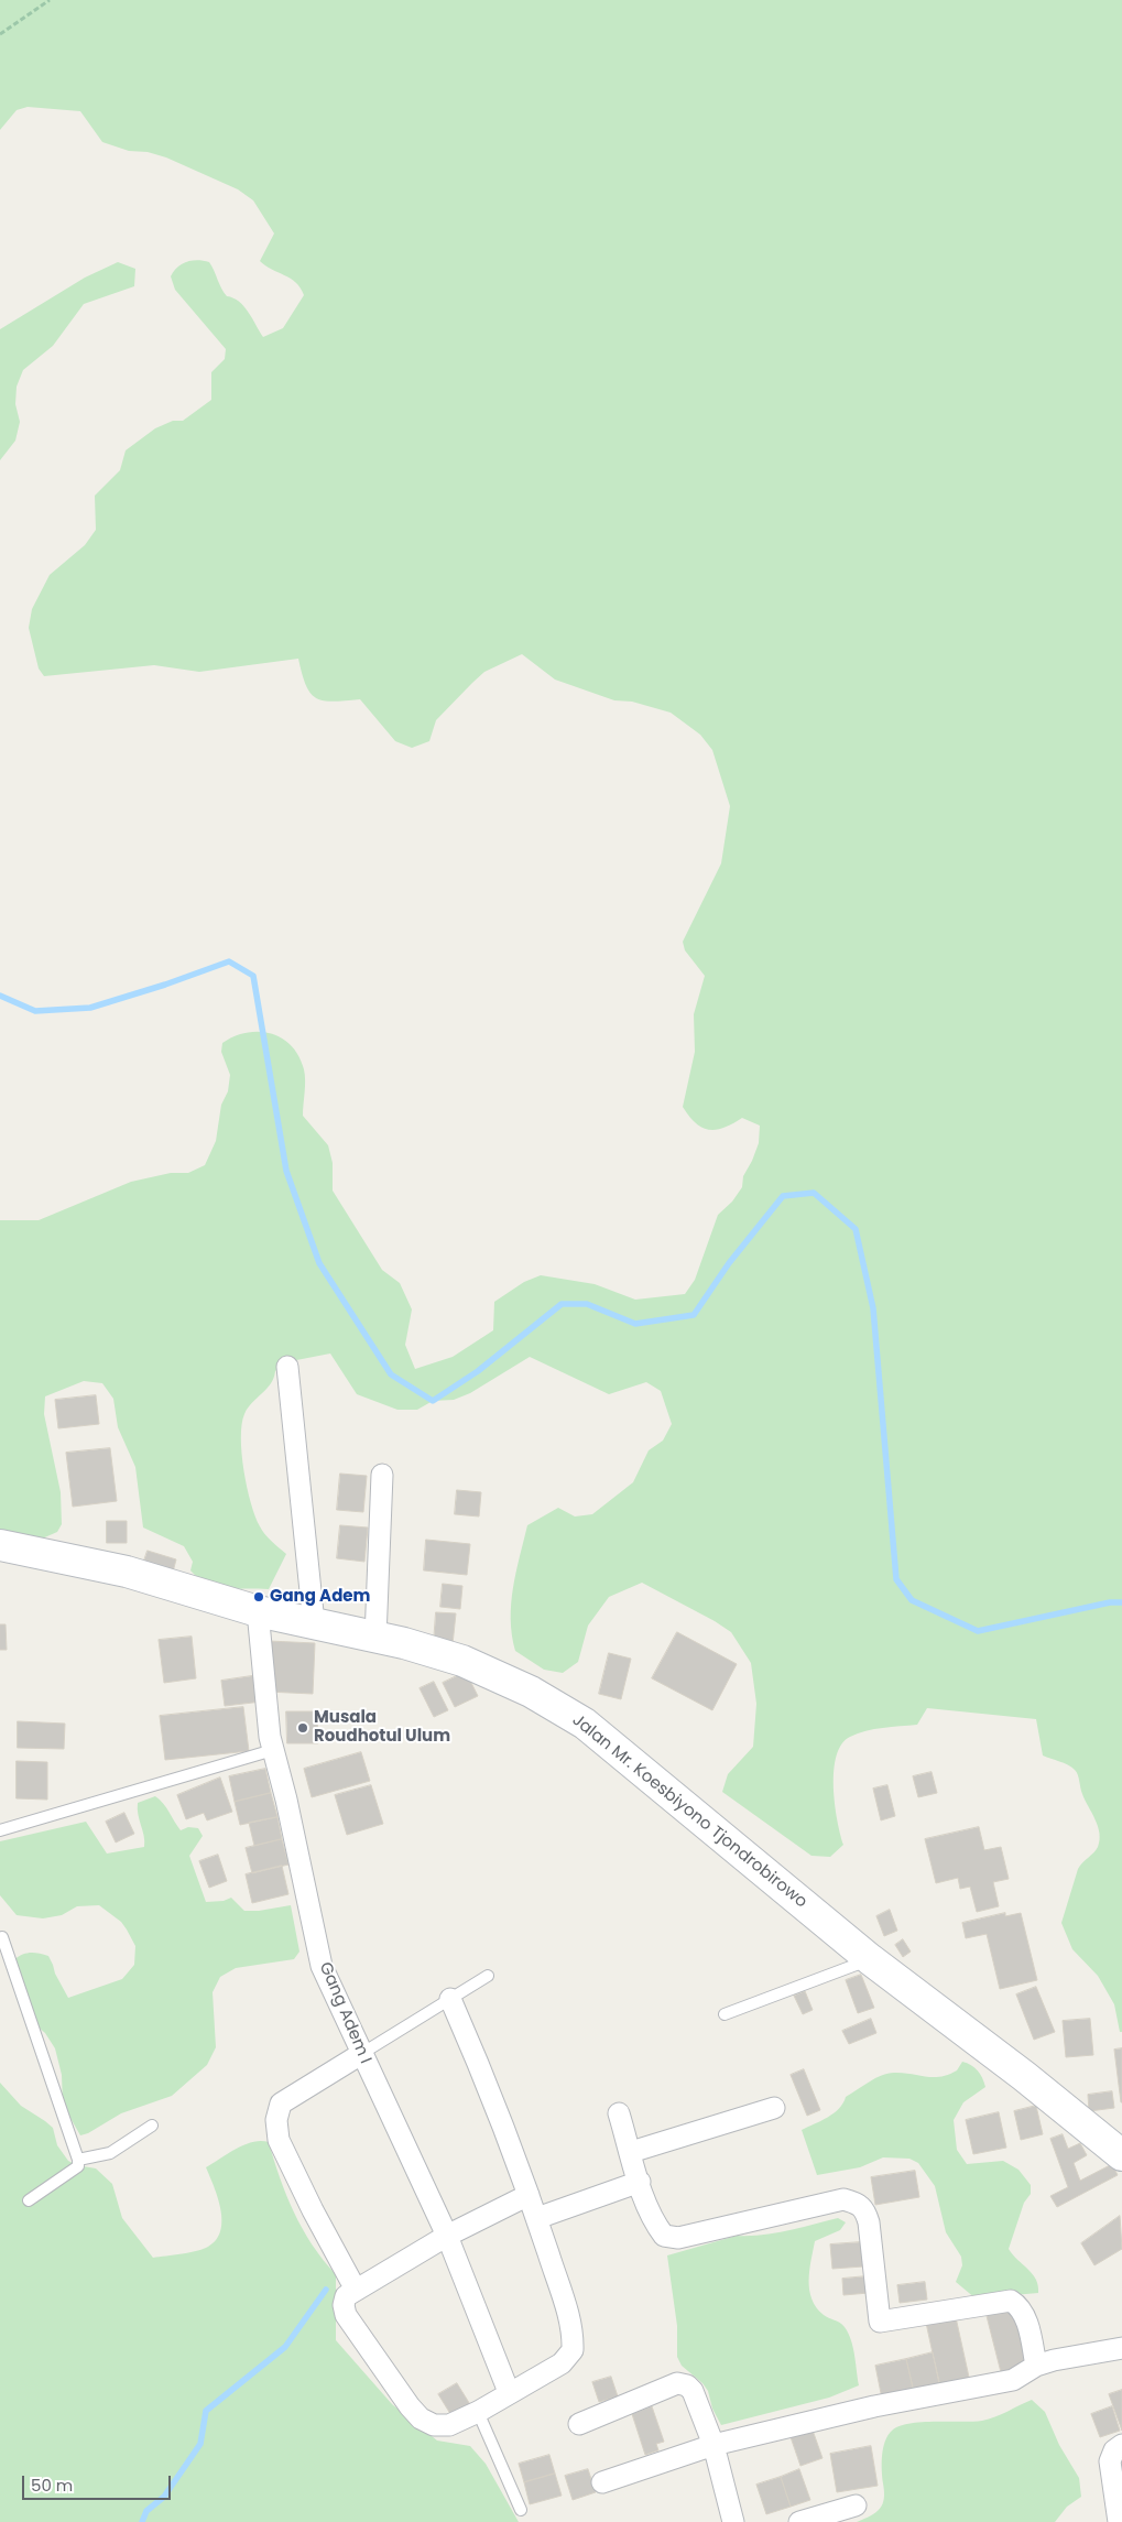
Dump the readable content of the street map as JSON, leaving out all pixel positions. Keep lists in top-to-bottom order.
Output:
{
  "streets": {
    "main road": ["Jalan Mr. Koesbiyono Tjondrobirowo"],
    "street": ["Gang Adem I"]
  },
  "crossings": [
    ["Jalan Mr. Koesbiyono Tjondrobirowo", "Gang Adem I"]
  ],
  "places": ["Gang Adem", "Musala Roudhotul Ulum"],
  "scale_bar": "50 m"
}
